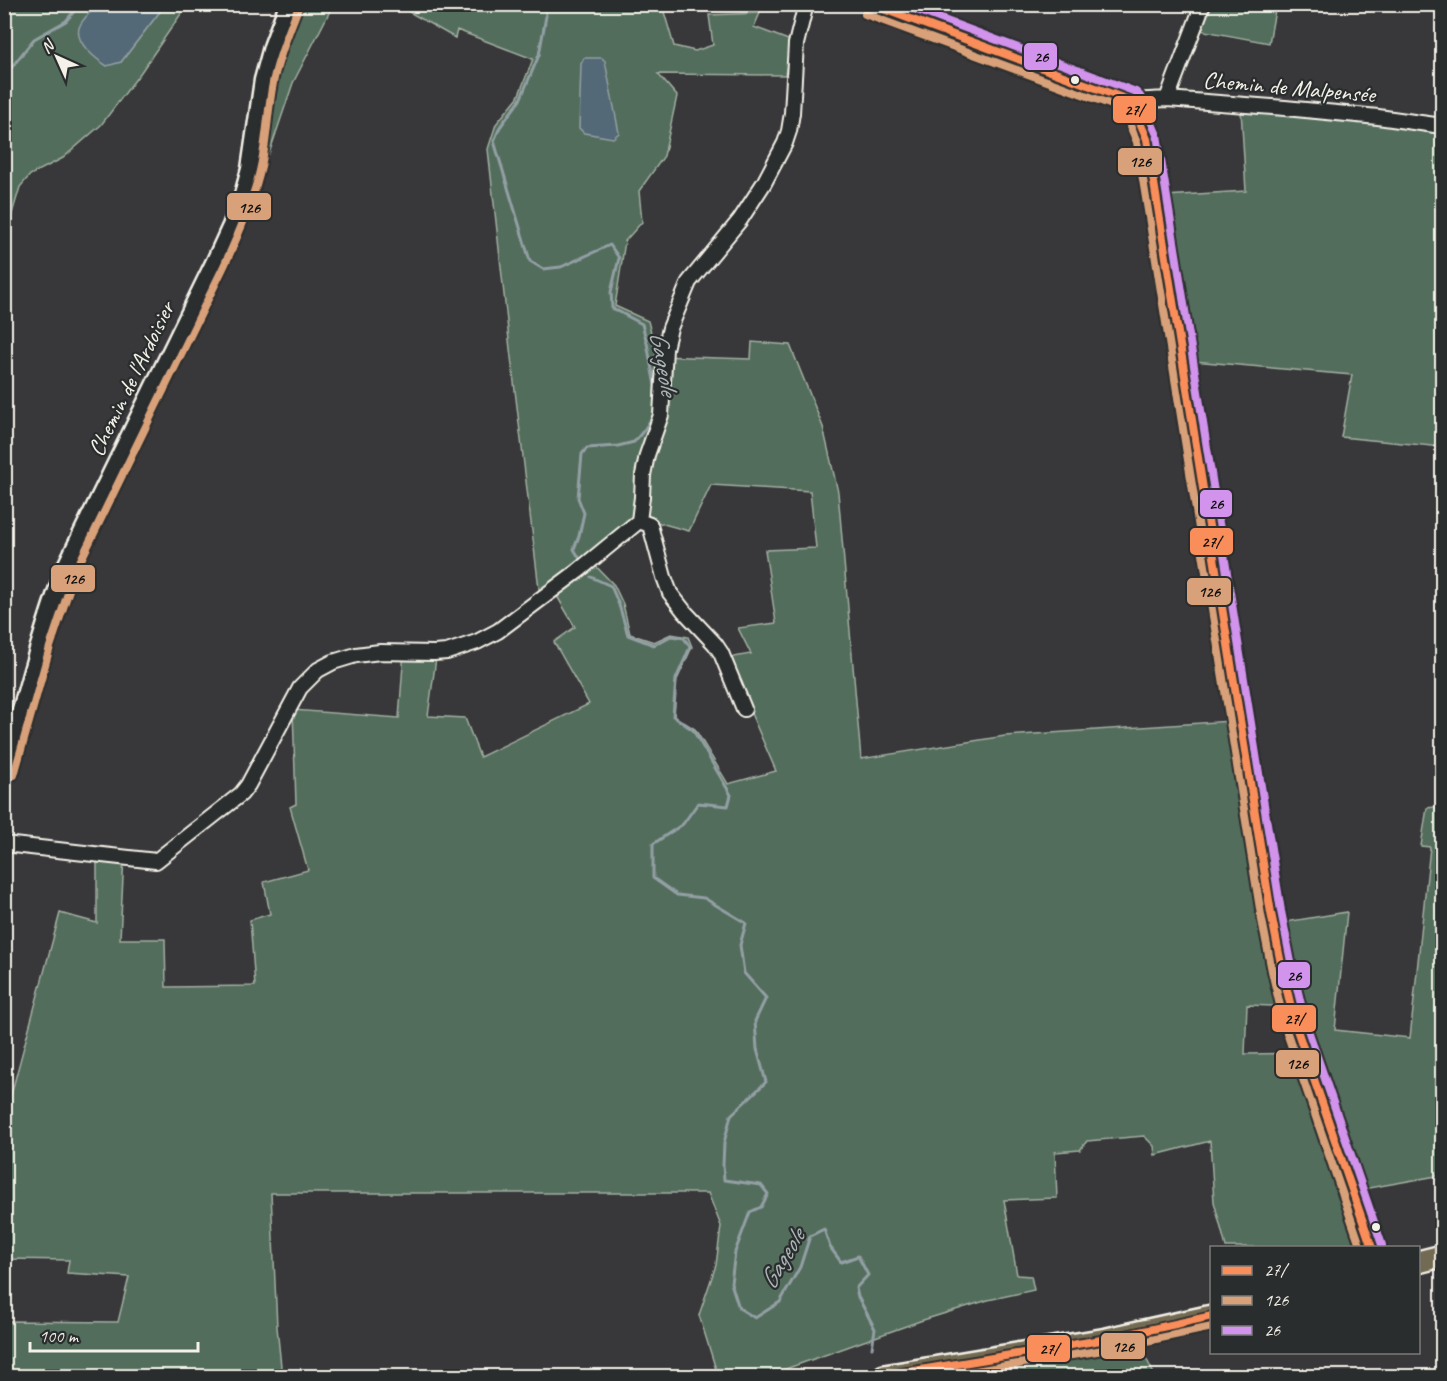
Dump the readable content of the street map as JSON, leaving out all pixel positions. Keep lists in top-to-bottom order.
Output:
{
  "streets": {
    "street": ["Chemin de Malpensée", "Chemin de l'Ardoisier"]
  },
  "water": ["Gageole"],
  "lines": ["transit line 27/", "transit line 26", "transit line 126"],
  "legend": ["27/", "126", "26"],
  "scale_bar": "100 m",
  "north": "top left"
}
